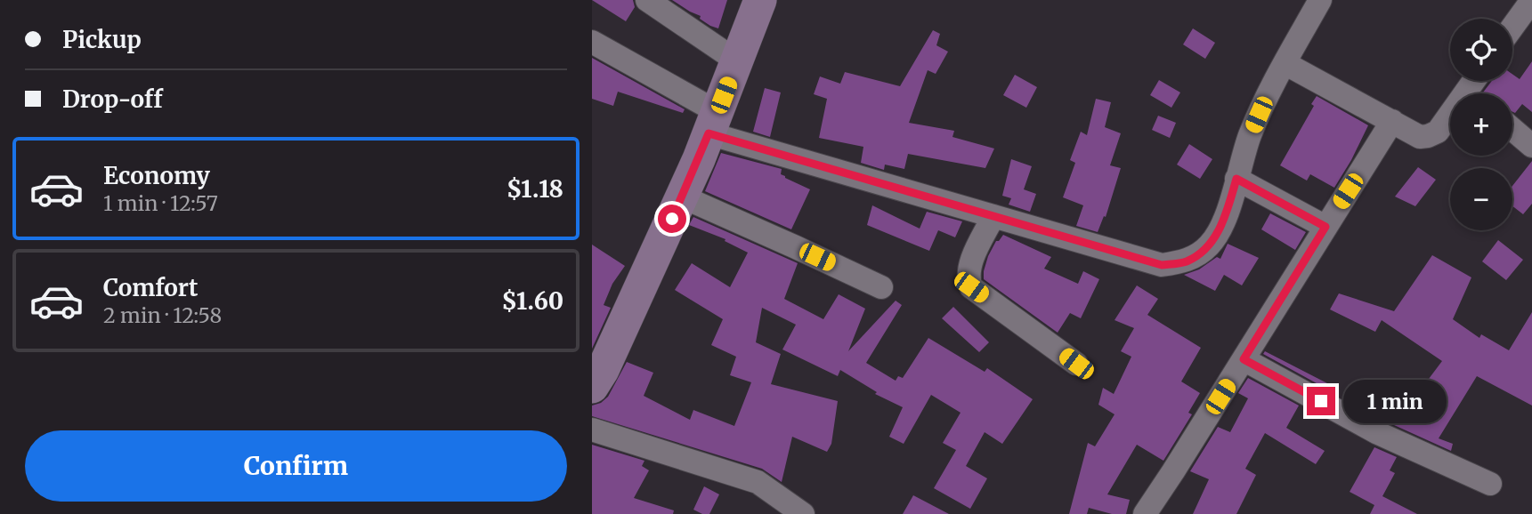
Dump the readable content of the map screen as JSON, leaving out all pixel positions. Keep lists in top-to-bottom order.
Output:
{
  "page": {
    "banner": ["Pickup", "Drop-off"],
    "map_buttons": ["+", "−"],
    "list": [
      {
        "name": "Economy",
        "note": "1 min · 12:57",
        "value": "$1.18"
      },
      {
        "name": "Comfort",
        "note": "2 min · 12:58",
        "value": "$1.60"
      }
    ],
    "bubble": "1 min",
    "buttons": "Confirm"
  }
}
